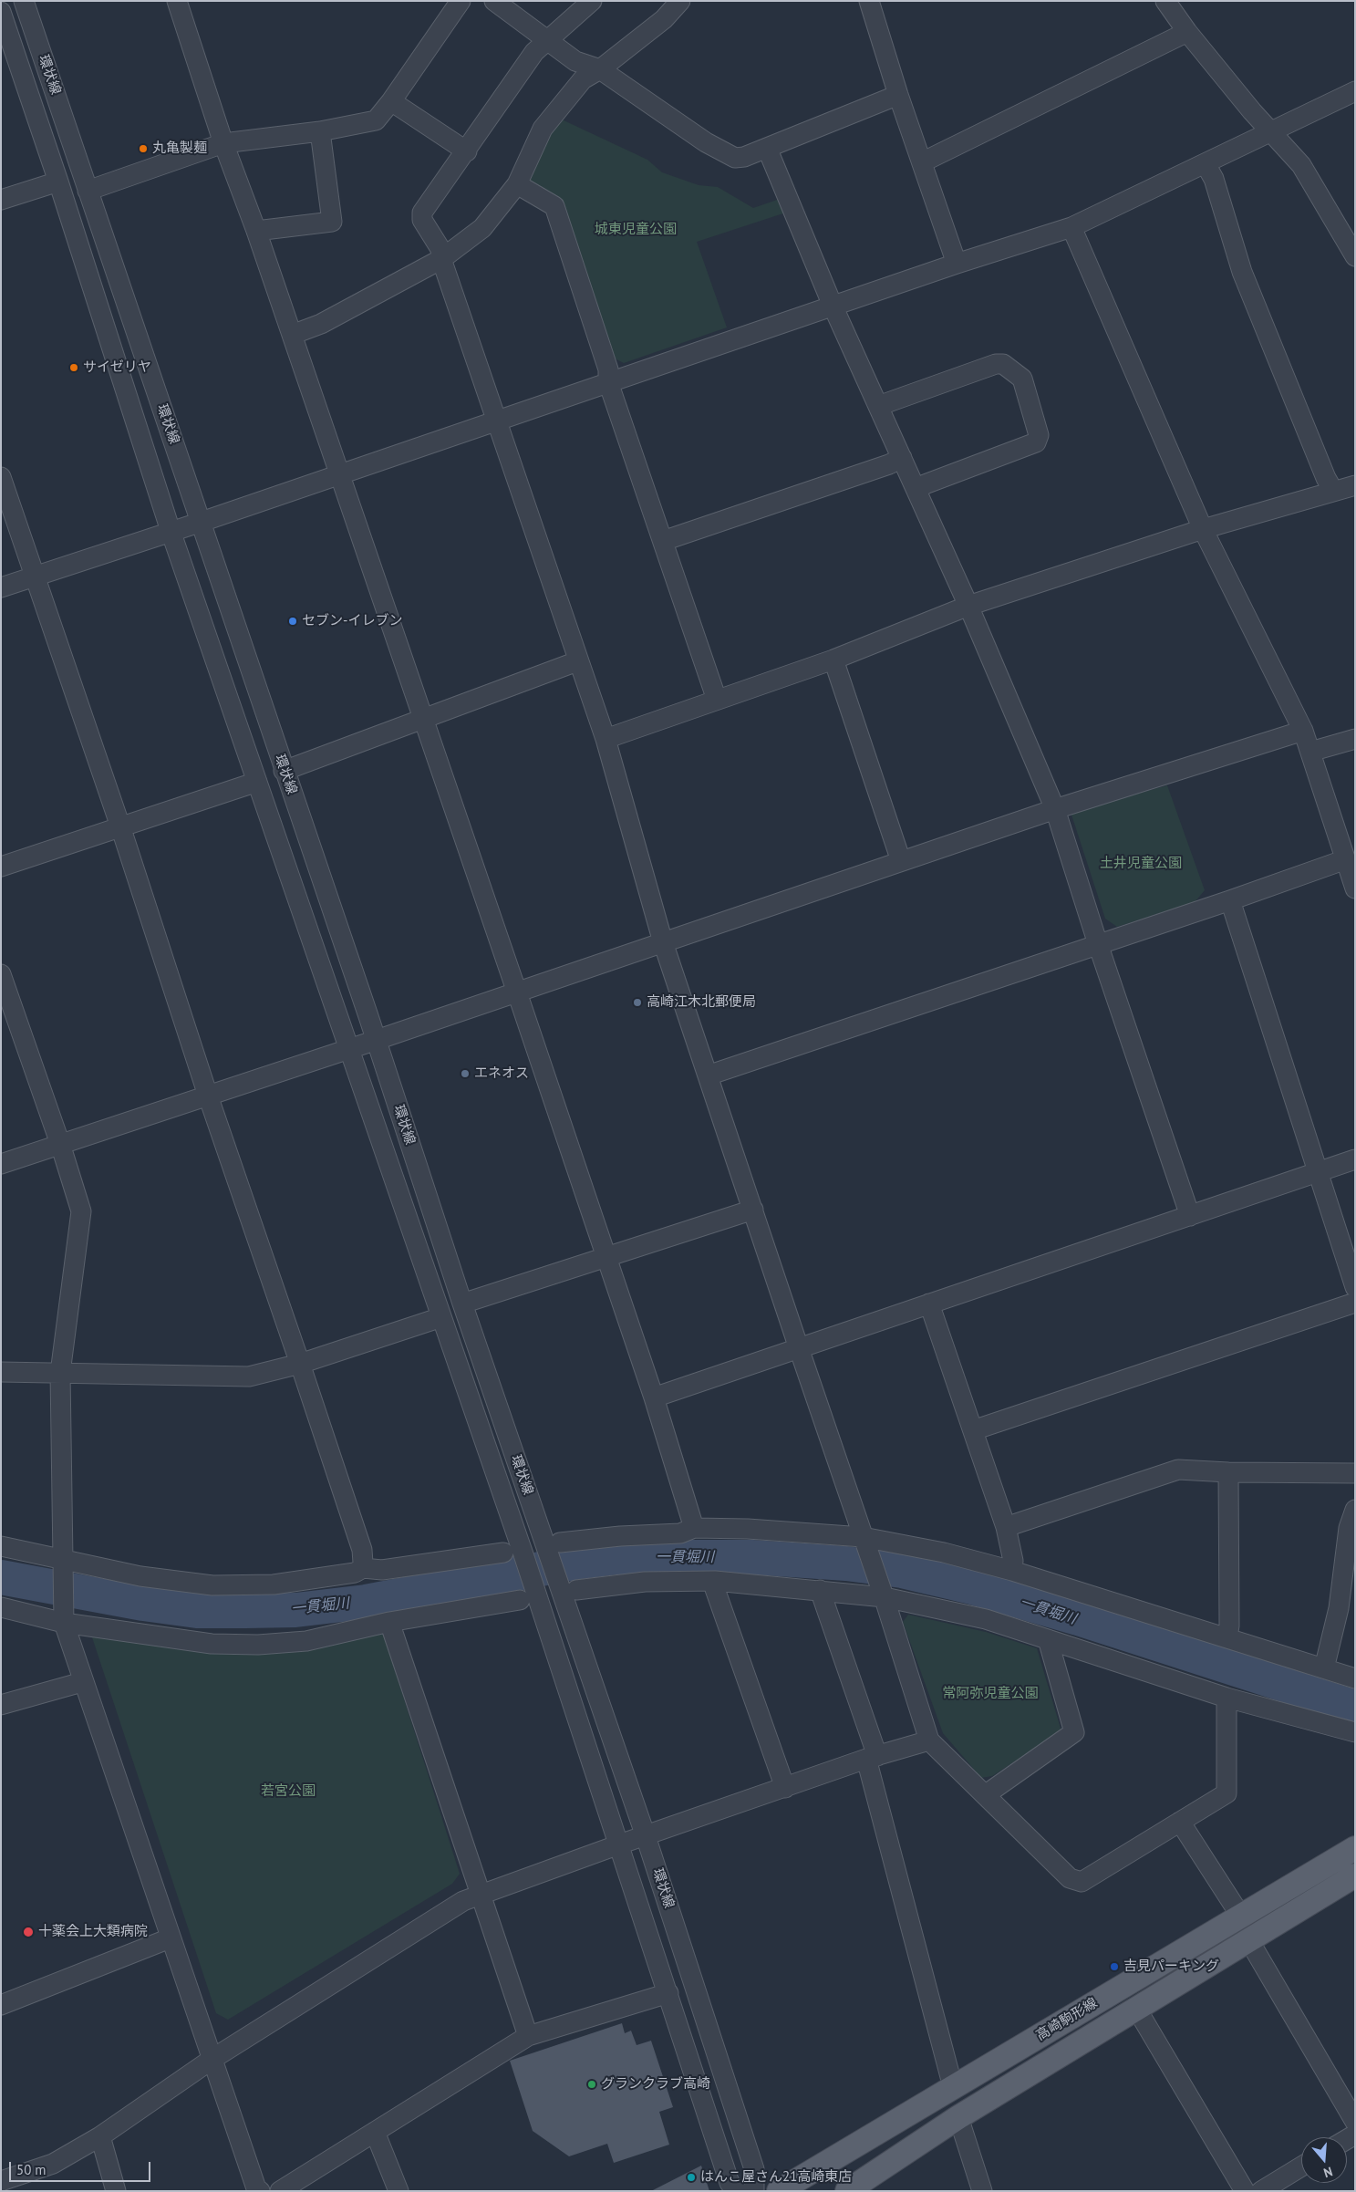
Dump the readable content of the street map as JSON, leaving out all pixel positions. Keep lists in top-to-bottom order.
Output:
{
  "streets": {
    "main road": ["高崎駒形線"],
    "street": ["環状線"]
  },
  "water": ["一貫堀川"],
  "parks": [
    "城東児童公園",
    "土井児童公園",
    "常阿弥児童公園",
    "若宮公園"
  ],
  "places": [
    "丸亀製麺",
    "サイゼリヤ",
    "セブン-イレブン",
    "高崎江木北郵便局",
    "エネオス",
    "十薬会上大類病院",
    "吉見パーキング",
    "グランクラブ高崎",
    "はんこ屋さん21高崎東店"
  ],
  "scale_bar": "50 m",
  "north": "bottom"
}
